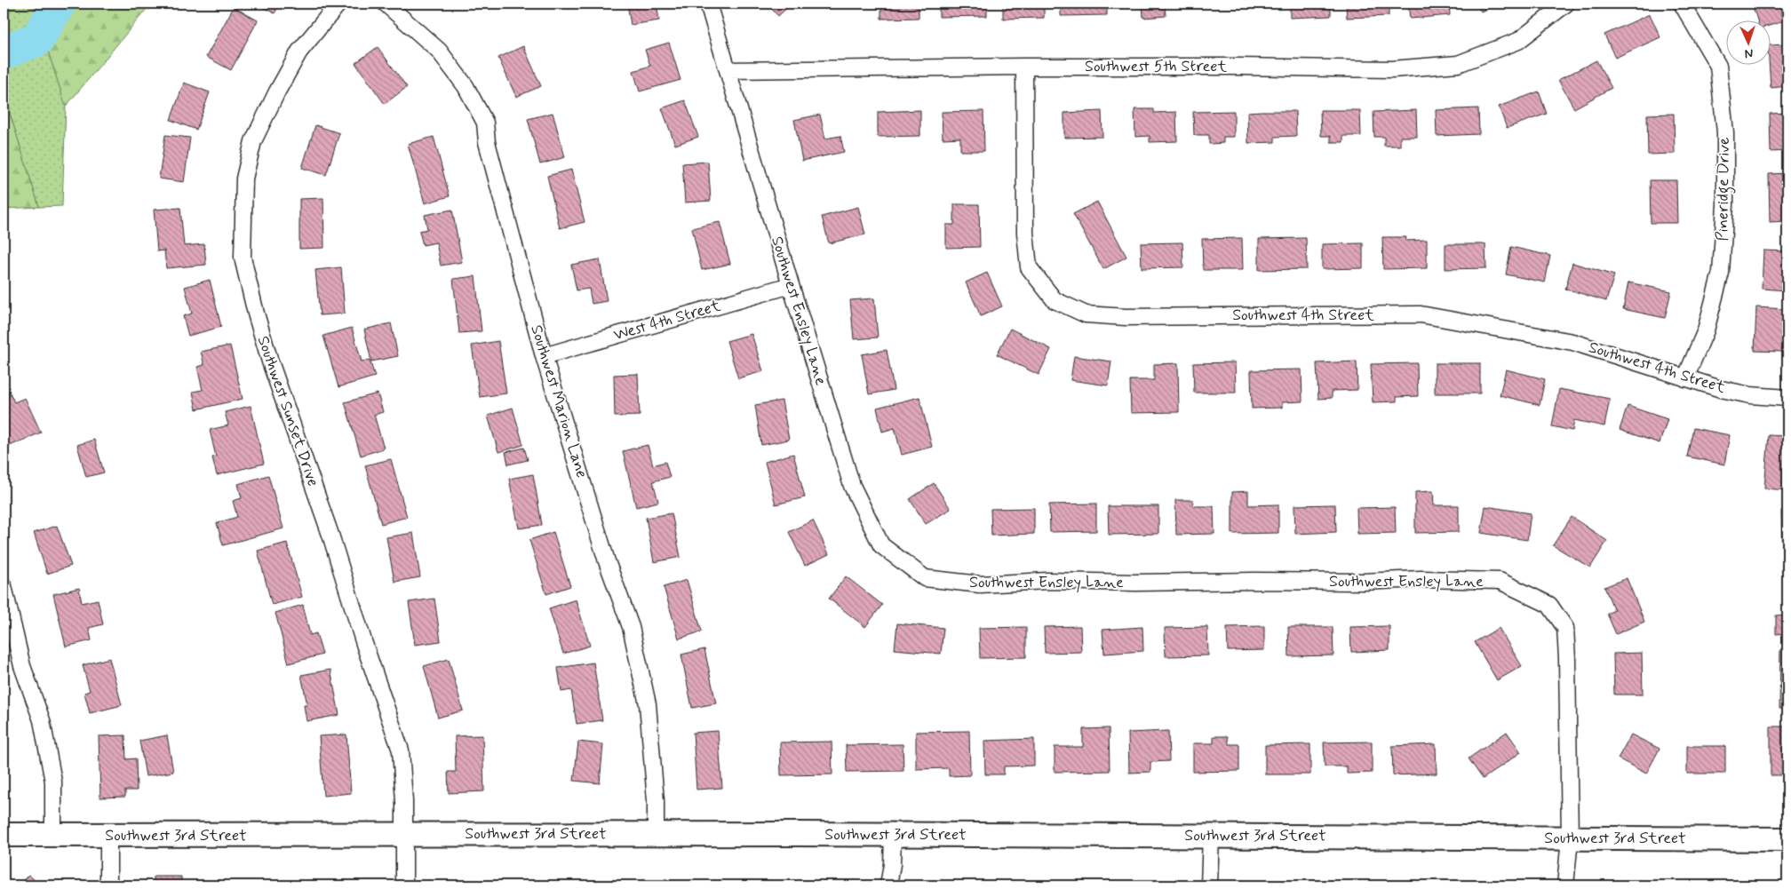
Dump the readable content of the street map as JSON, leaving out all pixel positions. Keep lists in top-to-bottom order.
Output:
{
  "streets": {
    "main road": ["Southwest 3rd Street"],
    "street": [
      "Southwest 5th Street",
      "Pineridge Drive",
      "Southwest Ensley Lane",
      "Southwest 4th Street",
      "West 4th Street",
      "Southwest Marion Lane",
      "Southwest Sunset Drive"
    ]
  },
  "crossings": [
    ["Southwest 5th Street", "Southwest Ensley Lane"],
    ["Southwest 5th Street", "Southwest 4th Street"],
    ["Pineridge Drive", "Southwest 4th Street"],
    ["Southwest Ensley Lane", "West 4th Street"],
    ["Southwest Ensley Lane", "Southwest 3rd Street"],
    ["West 4th Street", "Southwest Marion Lane"],
    ["Southwest Marion Lane", "Southwest 3rd Street"],
    ["Southwest Sunset Drive", "Southwest 3rd Street"]
  ],
  "north": "bottom"
}
